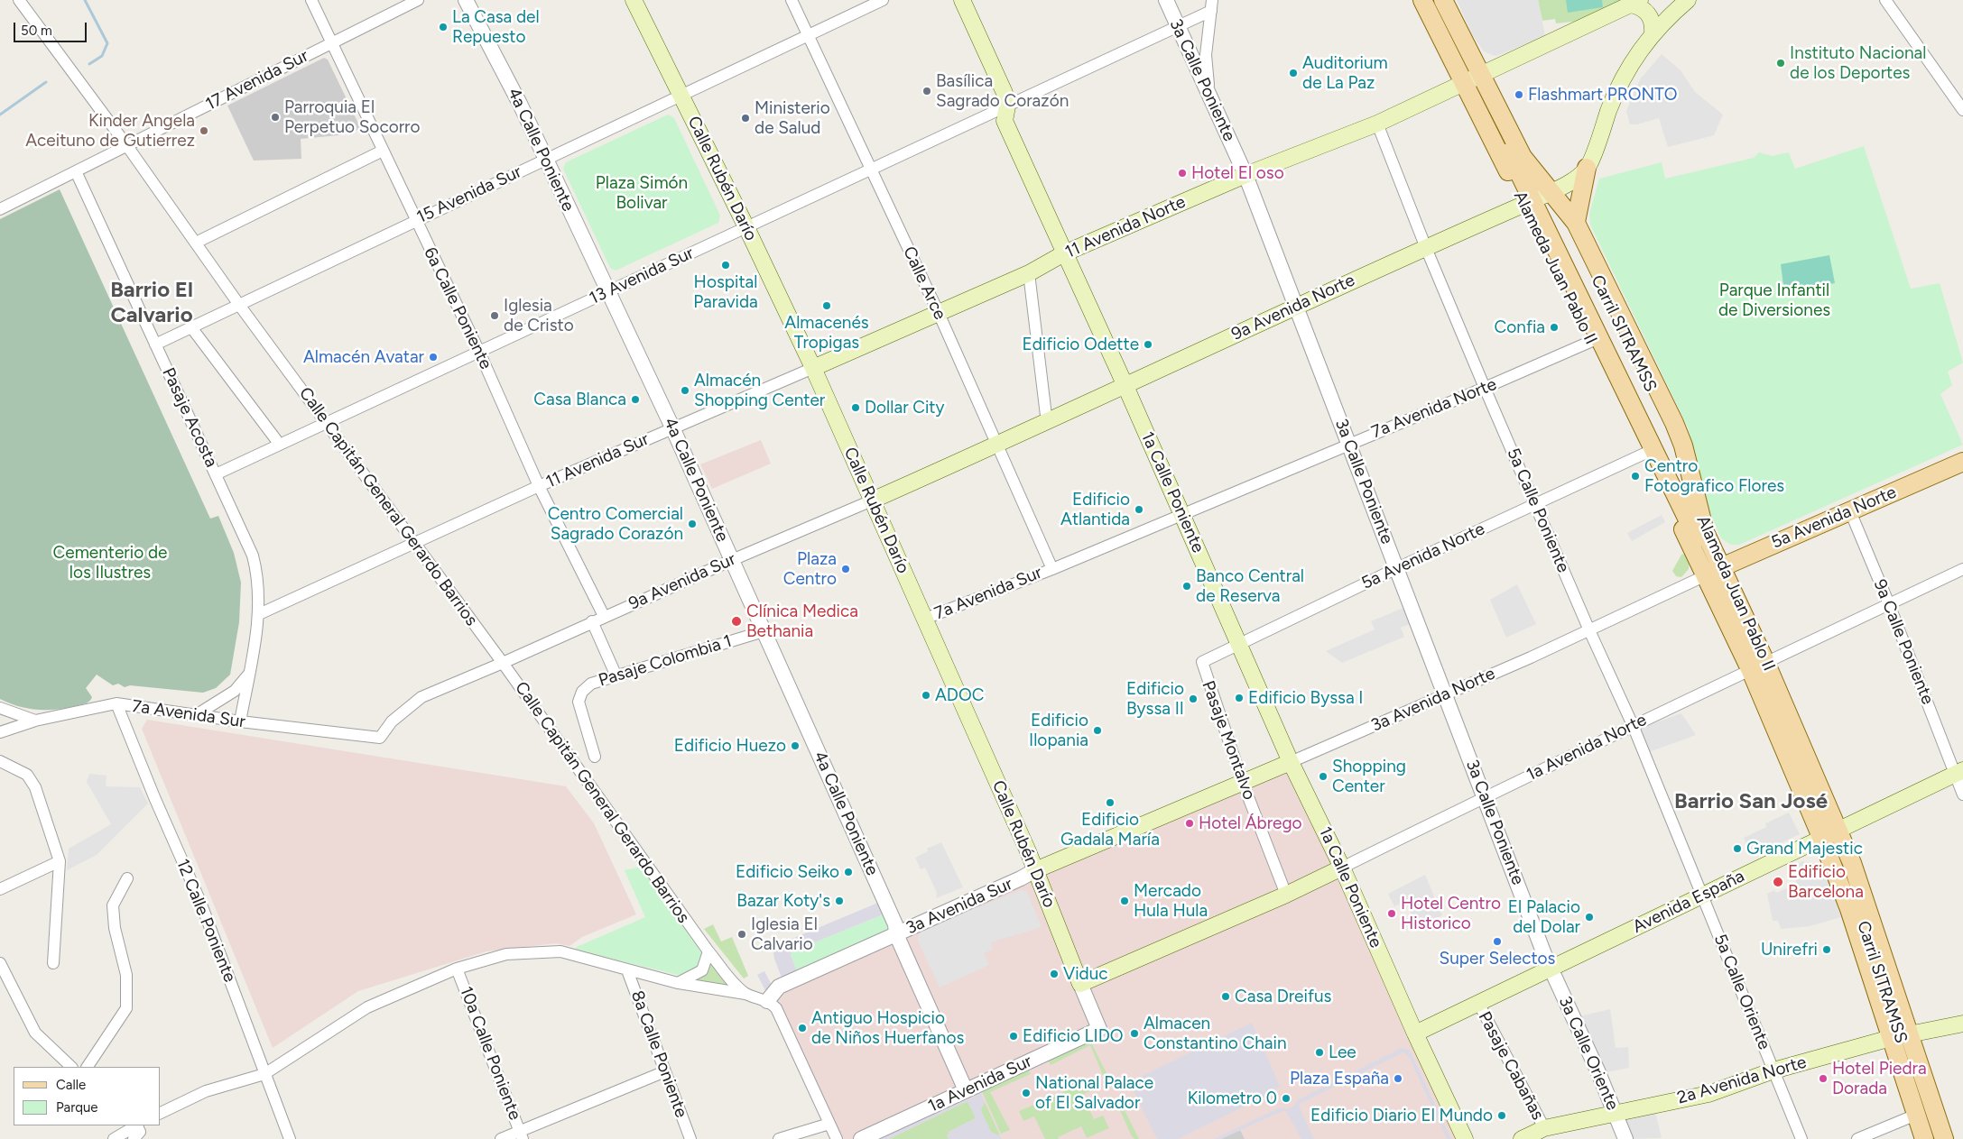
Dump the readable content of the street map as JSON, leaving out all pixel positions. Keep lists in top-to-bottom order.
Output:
{
  "streets": {
    "main road": [
      "Calle Rubén Darío",
      "11 Avenida Norte",
      "Alameda Juan Pablo II",
      "9a Avenida Norte",
      "Carril SITRAMSS",
      "11 Avenida Sur",
      "1a Calle Poniente",
      "5a Avenida Norte",
      "9a Avenida Sur",
      "3a Avenida Norte",
      "1a Avenida Norte",
      "Avenida España",
      "3a Avenida Sur",
      "2a Avenida Norte"
    ],
    "street": [
      "17 Avenida Sur",
      "3a Calle Poniente",
      "4a Calle Poniente",
      "15 Avenida Sur",
      "13 Avenida Sur",
      "Calle Arce",
      "6a Calle Poniente",
      "7a Avenida Norte",
      "Pasaje Acosta",
      "Calle Capitán General Gerardo Barrios",
      "5a Calle Poniente",
      "7a Avenida Sur",
      "9a Calle Poniente",
      "Pasaje Colombia 1",
      "Pasaje Montalvo",
      "12 Calle Poniente",
      "5a Calle Oriente",
      "10a Calle Poniente",
      "3a Calle Oriente",
      "8a Calle Poniente",
      "Pasaje Cabañas",
      "1a Avenida Sur"
    ]
  },
  "crossings": [
    ["17 Avenida Sur", "6a Calle Poniente"],
    ["17 Avenida Sur", "Pasaje Acosta"],
    ["17 Avenida Sur", "Calle Capitán General Gerardo Barrios"],
    ["3a Calle Poniente", "11 Avenida Norte"],
    ["3a Calle Poniente", "13 Avenida Sur"],
    ["3a Calle Poniente", "9a Avenida Norte"],
    ["3a Calle Poniente", "7a Avenida Norte"],
    ["3a Calle Poniente", "5a Avenida Norte"],
    ["3a Calle Poniente", "3a Avenida Norte"],
    ["3a Calle Poniente", "1a Avenida Norte"],
    ["3a Calle Poniente", "Avenida España"],
    ["3a Calle Poniente", "3a Calle Oriente"],
    ["4a Calle Poniente", "15 Avenida Sur"],
    ["4a Calle Poniente", "13 Avenida Sur"],
    ["4a Calle Poniente", "11 Avenida Sur"],
    ["4a Calle Poniente", "9a Avenida Sur"],
    ["4a Calle Poniente", "Pasaje Colombia 1"],
    ["4a Calle Poniente", "3a Avenida Sur"],
    ["4a Calle Poniente", "1a Avenida Sur"],
    ["Calle Rubén Darío", "15 Avenida Sur"],
    ["Calle Rubén Darío", "13 Avenida Sur"],
    ["Calle Rubén Darío", "11 Avenida Sur"],
    ["Calle Rubén Darío", "9a Avenida Sur"],
    ["Calle Rubén Darío", "7a Avenida Sur"],
    ["Calle Rubén Darío", "1a Avenida Norte"],
    ["Calle Rubén Darío", "3a Avenida Sur"],
    ["Calle Rubén Darío", "1a Avenida Sur"],
    ["15 Avenida Sur", "Calle Arce"],
    ["15 Avenida Sur", "6a Calle Poniente"],
    ["15 Avenida Sur", "Pasaje Acosta"],
    ["15 Avenida Sur", "Calle Capitán General Gerardo Barrios"],
    ["11 Avenida Norte", "Alameda Juan Pablo II"],
    ["11 Avenida Norte", "Calle Arce"],
    ["11 Avenida Norte", "Carril SITRAMSS"],
    ["11 Avenida Norte", "11 Avenida Sur"],
    ["11 Avenida Norte", "1a Calle Poniente"],
    ["11 Avenida Norte", "5a Calle Poniente"],
    ["Alameda Juan Pablo II", "9a Avenida Norte"],
    ["Alameda Juan Pablo II", "Carril SITRAMSS"],
    ["Alameda Juan Pablo II", "7a Avenida Norte"],
    ["Alameda Juan Pablo II", "5a Avenida Norte"],
    ["Alameda Juan Pablo II", "3a Avenida Norte"],
    ["Alameda Juan Pablo II", "1a Avenida Norte"],
    ["13 Avenida Sur", "Calle Arce"],
    ["13 Avenida Sur", "6a Calle Poniente"],
    ["13 Avenida Sur", "Pasaje Acosta"],
    ["13 Avenida Sur", "1a Calle Poniente"],
    ["13 Avenida Sur", "Calle Capitán General Gerardo Barrios"],
    ["Calle Arce", "9a Avenida Norte"],
    ["Calle Arce", "7a Avenida Norte"],
    ["Calle Arce", "11 Avenida Sur"],
    ["Calle Arce", "9a Avenida Sur"],
    ["Calle Arce", "7a Avenida Sur"],
    ["9a Avenida Norte", "Carril SITRAMSS"],
    ["9a Avenida Norte", "1a Calle Poniente"],
    ["9a Avenida Norte", "5a Calle Poniente"],
    ["9a Avenida Norte", "9a Avenida Sur"],
    ["6a Calle Poniente", "11 Avenida Sur"],
    ["6a Calle Poniente", "9a Avenida Sur"],
    ["Carril SITRAMSS", "5a Avenida Norte"],
    ["Carril SITRAMSS", "3a Avenida Norte"],
    ["Carril SITRAMSS", "1a Avenida Norte"],
    ["Carril SITRAMSS", "Avenida España"],
    ["Carril SITRAMSS", "2a Avenida Norte"],
    ["7a Avenida Norte", "1a Calle Poniente"],
    ["7a Avenida Norte", "5a Calle Poniente"],
    ["7a Avenida Norte", "7a Avenida Sur"],
    ["Pasaje Acosta", "11 Avenida Sur"],
    ["Pasaje Acosta", "7a Avenida Sur"],
    ["11 Avenida Sur", "Calle Capitán General Gerardo Barrios"],
    ["1a Calle Poniente", "5a Avenida Norte"],
    ["1a Calle Poniente", "3a Avenida Norte"],
    ["1a Calle Poniente", "1a Avenida Norte"],
    ["1a Calle Poniente", "Avenida España"],
    ["Calle Capitán General Gerardo Barrios", "9a Avenida Sur"],
    ["5a Calle Poniente", "5a Avenida Norte"],
    ["5a Calle Poniente", "3a Avenida Norte"],
    ["5a Calle Poniente", "1a Avenida Norte"],
    ["5a Calle Poniente", "Avenida España"],
    ["5a Calle Poniente", "5a Calle Oriente"],
    ["5a Avenida Norte", "9a Calle Poniente"],
    ["5a Avenida Norte", "3a Avenida Norte"],
    ["5a Avenida Norte", "Pasaje Montalvo"],
    ["9a Avenida Sur", "7a Avenida Sur"],
    ["7a Avenida Sur", "12 Calle Poniente"],
    ["9a Calle Poniente", "1a Avenida Norte"],
    ["9a Calle Poniente", "Avenida España"],
    ["3a Avenida Norte", "Pasaje Montalvo"],
    ["3a Avenida Norte", "3a Avenida Sur"],
    ["Pasaje Montalvo", "1a Avenida Norte"],
    ["Avenida España", "5a Calle Oriente"],
    ["Avenida España", "3a Calle Oriente"],
    ["Avenida España", "Pasaje Cabañas"],
    ["5a Calle Oriente", "2a Avenida Norte"],
    ["3a Calle Oriente", "2a Avenida Norte"],
    ["Pasaje Cabañas", "2a Avenida Norte"]
  ],
  "districts": ["Barrio El Calvario", "Barrio San José"],
  "parks": ["Plaza Simón Bolivar", "Parque Infantil de Diversiones", "Cementerio de los Ilustres"],
  "places": [
    "La Casa del Repuesto",
    "Instituto Nacional de los Deportes",
    "Auditorium de La Paz",
    "Basílica Sagrado Corazón",
    "Flashmart PRONTO",
    "Parroquia El Perpetuo Socorro",
    "Ministerio de Salud",
    "Kinder Angela Aceituno de Gutierrez",
    "Hotel El oso",
    "Hospital Paravida",
    "Almacenés Tropigas",
    "Iglesia de Cristo",
    "Confia",
    "Edificio Odette",
    "Almacén Avatar",
    "Almacén Shopping Center",
    "Casa Blanca",
    "Dollar City",
    "Centro Fotografico Flores",
    "Edificio Atlantida",
    "Centro Comercial Sagrado Corazón",
    "Plaza Centro",
    "Banco Central de Reserva",
    "Clínica Medica Bethania",
    "ADOC",
    "Edificio Byssa I",
    "Edificio Byssa II",
    "Edificio Ilopania",
    "Edificio Huezo",
    "Shopping Center",
    "Edificio Gadala María",
    "Hotel Ábrego",
    "Grand Majestic",
    "Edificio Seiko",
    "Edificio Barcelona",
    "Bazar Koty's",
    "Mercado Hula Hula",
    "Hotel Centro Historico",
    "El Palacio del Dolar",
    "Iglesia El Calvario",
    "Super Selectos",
    "Unirefri",
    "Viduc",
    "Casa Dreifus",
    "Antiguo Hospicio de Niños Huerfanos",
    "Almacen Constantino Chain",
    "Edificio LIDO",
    "Lee",
    "Plaza España",
    "Hotel Piedra Dorada",
    "National Palace of El Salvador",
    "Kilometro 0",
    "Edificio Diario El Mundo"
  ],
  "legend": ["Calle", "Parque"],
  "scale_bar": "50 m"
}
